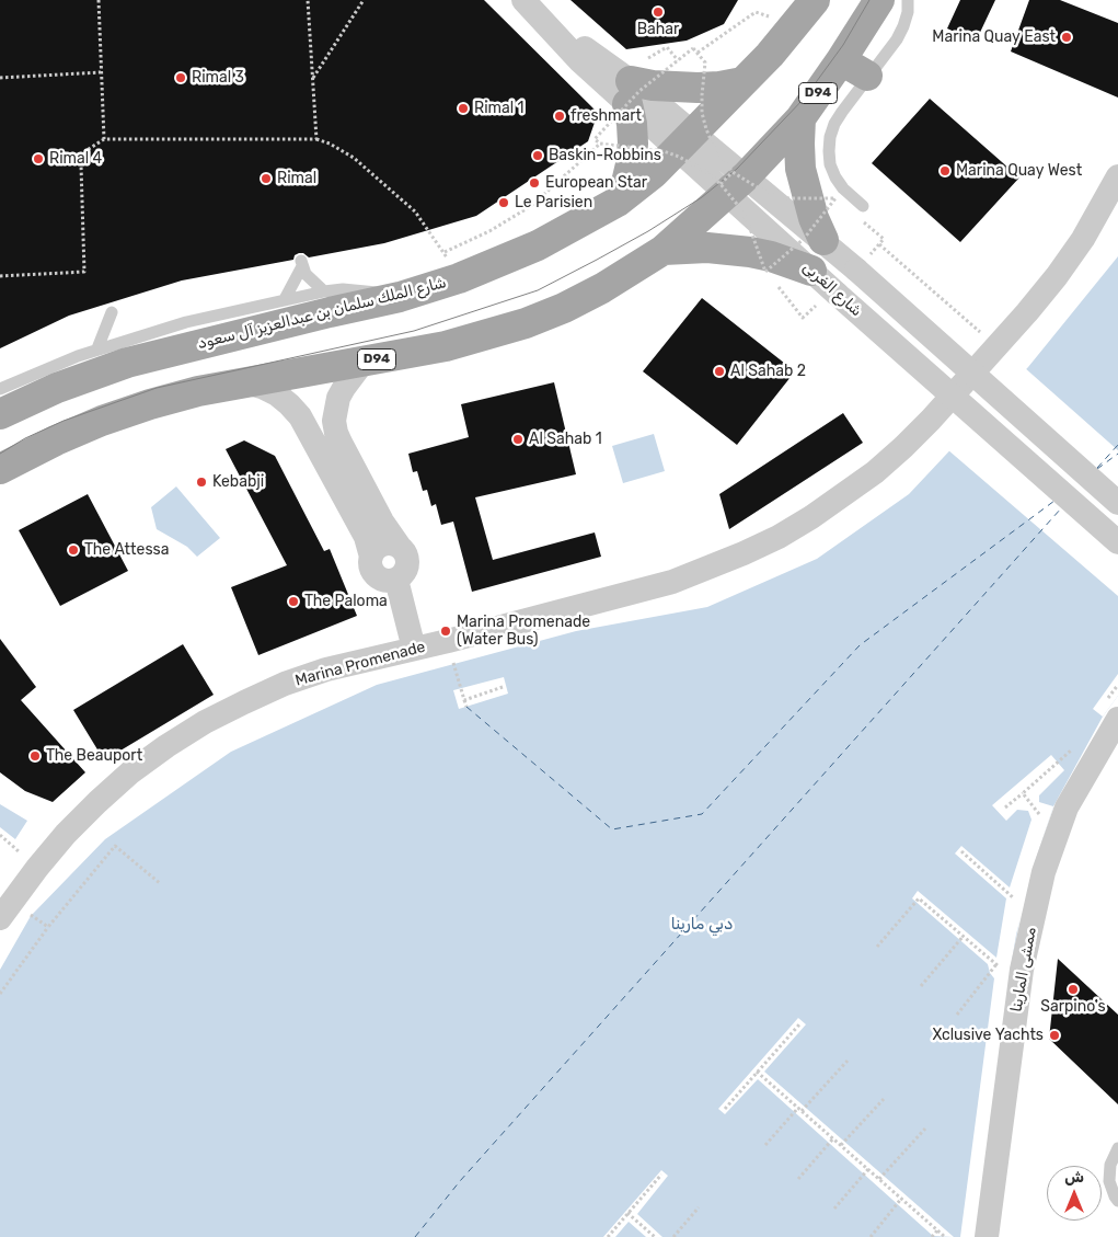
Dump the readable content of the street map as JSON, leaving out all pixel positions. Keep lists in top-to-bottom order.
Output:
{
  "streets": {
    "main road": ["D94", "شارع الملك سلمان بن عبدالعزيز آل سعود"],
    "street": ["شارع الغربى", "Marina Promenade", "ممشى المارينا"]
  },
  "crossings": [
    ["D94", "شارع الغربى"],
    ["شارع الغربى", "شارع الملك سلمان بن عبدالعزيز آل سعود"]
  ],
  "water": ["دبي مارينا"],
  "places": [
    "Bahar",
    "Marina Quay East",
    "Rimal 3",
    "Rimal 1",
    "freshmart",
    "Baskin-Robbins",
    "Rimal 4",
    "Marina Quay West",
    "Rimal",
    "European Star",
    "Le Parisien",
    "Al Sahab 2",
    "Al Sahab 1",
    "Kebabji",
    "The Attessa",
    "The Paloma",
    "Marina Promenade (Water Bus)",
    "The Beauport",
    "Sarpino's",
    "Xclusive Yachts"
  ],
  "north": "top"
}
